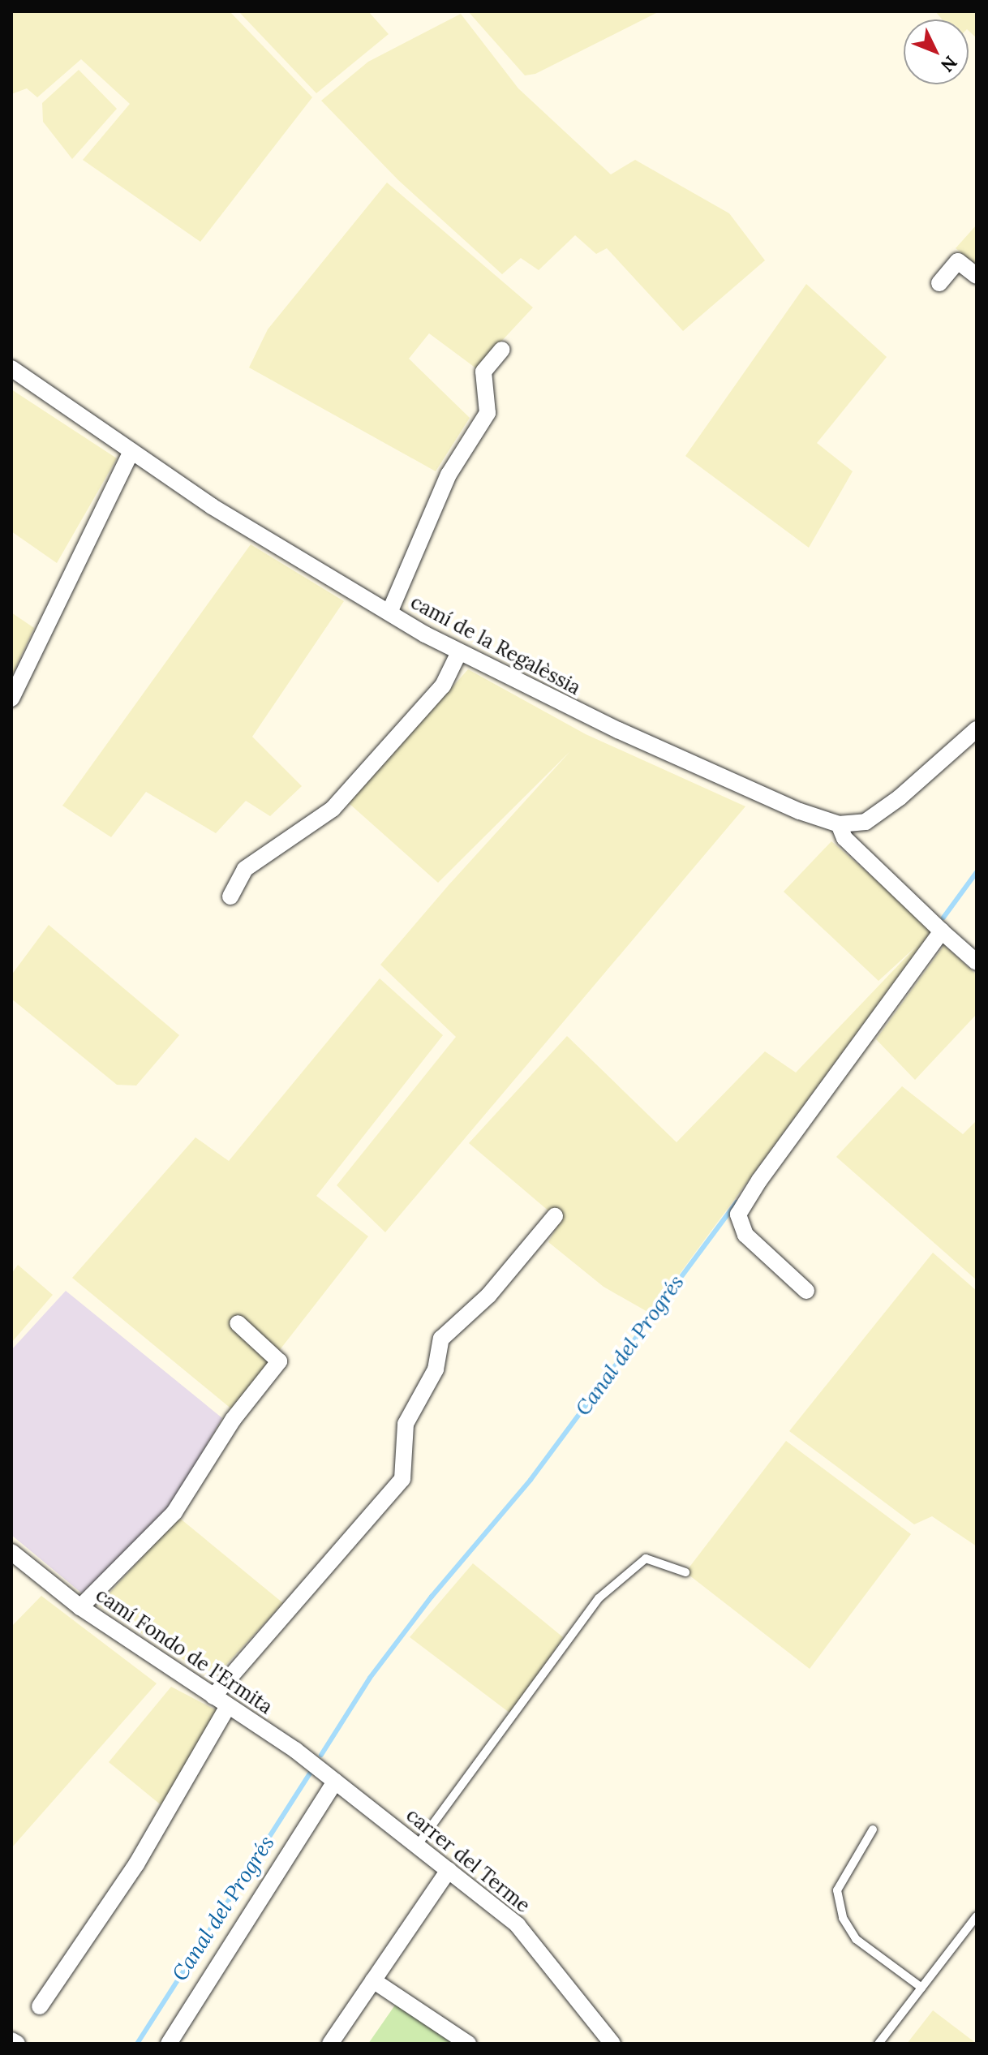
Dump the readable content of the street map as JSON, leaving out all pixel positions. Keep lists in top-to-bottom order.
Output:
{
  "streets": {
    "street": ["camí de la Regalèssia", "camí Fondo de l'Ermita", "carrer del Terme"]
  },
  "crossings": [
    ["camí Fondo de l'Ermita", "carrer del Terme"]
  ],
  "water": ["Canal del Progrés"],
  "north": "bottom right"
}
